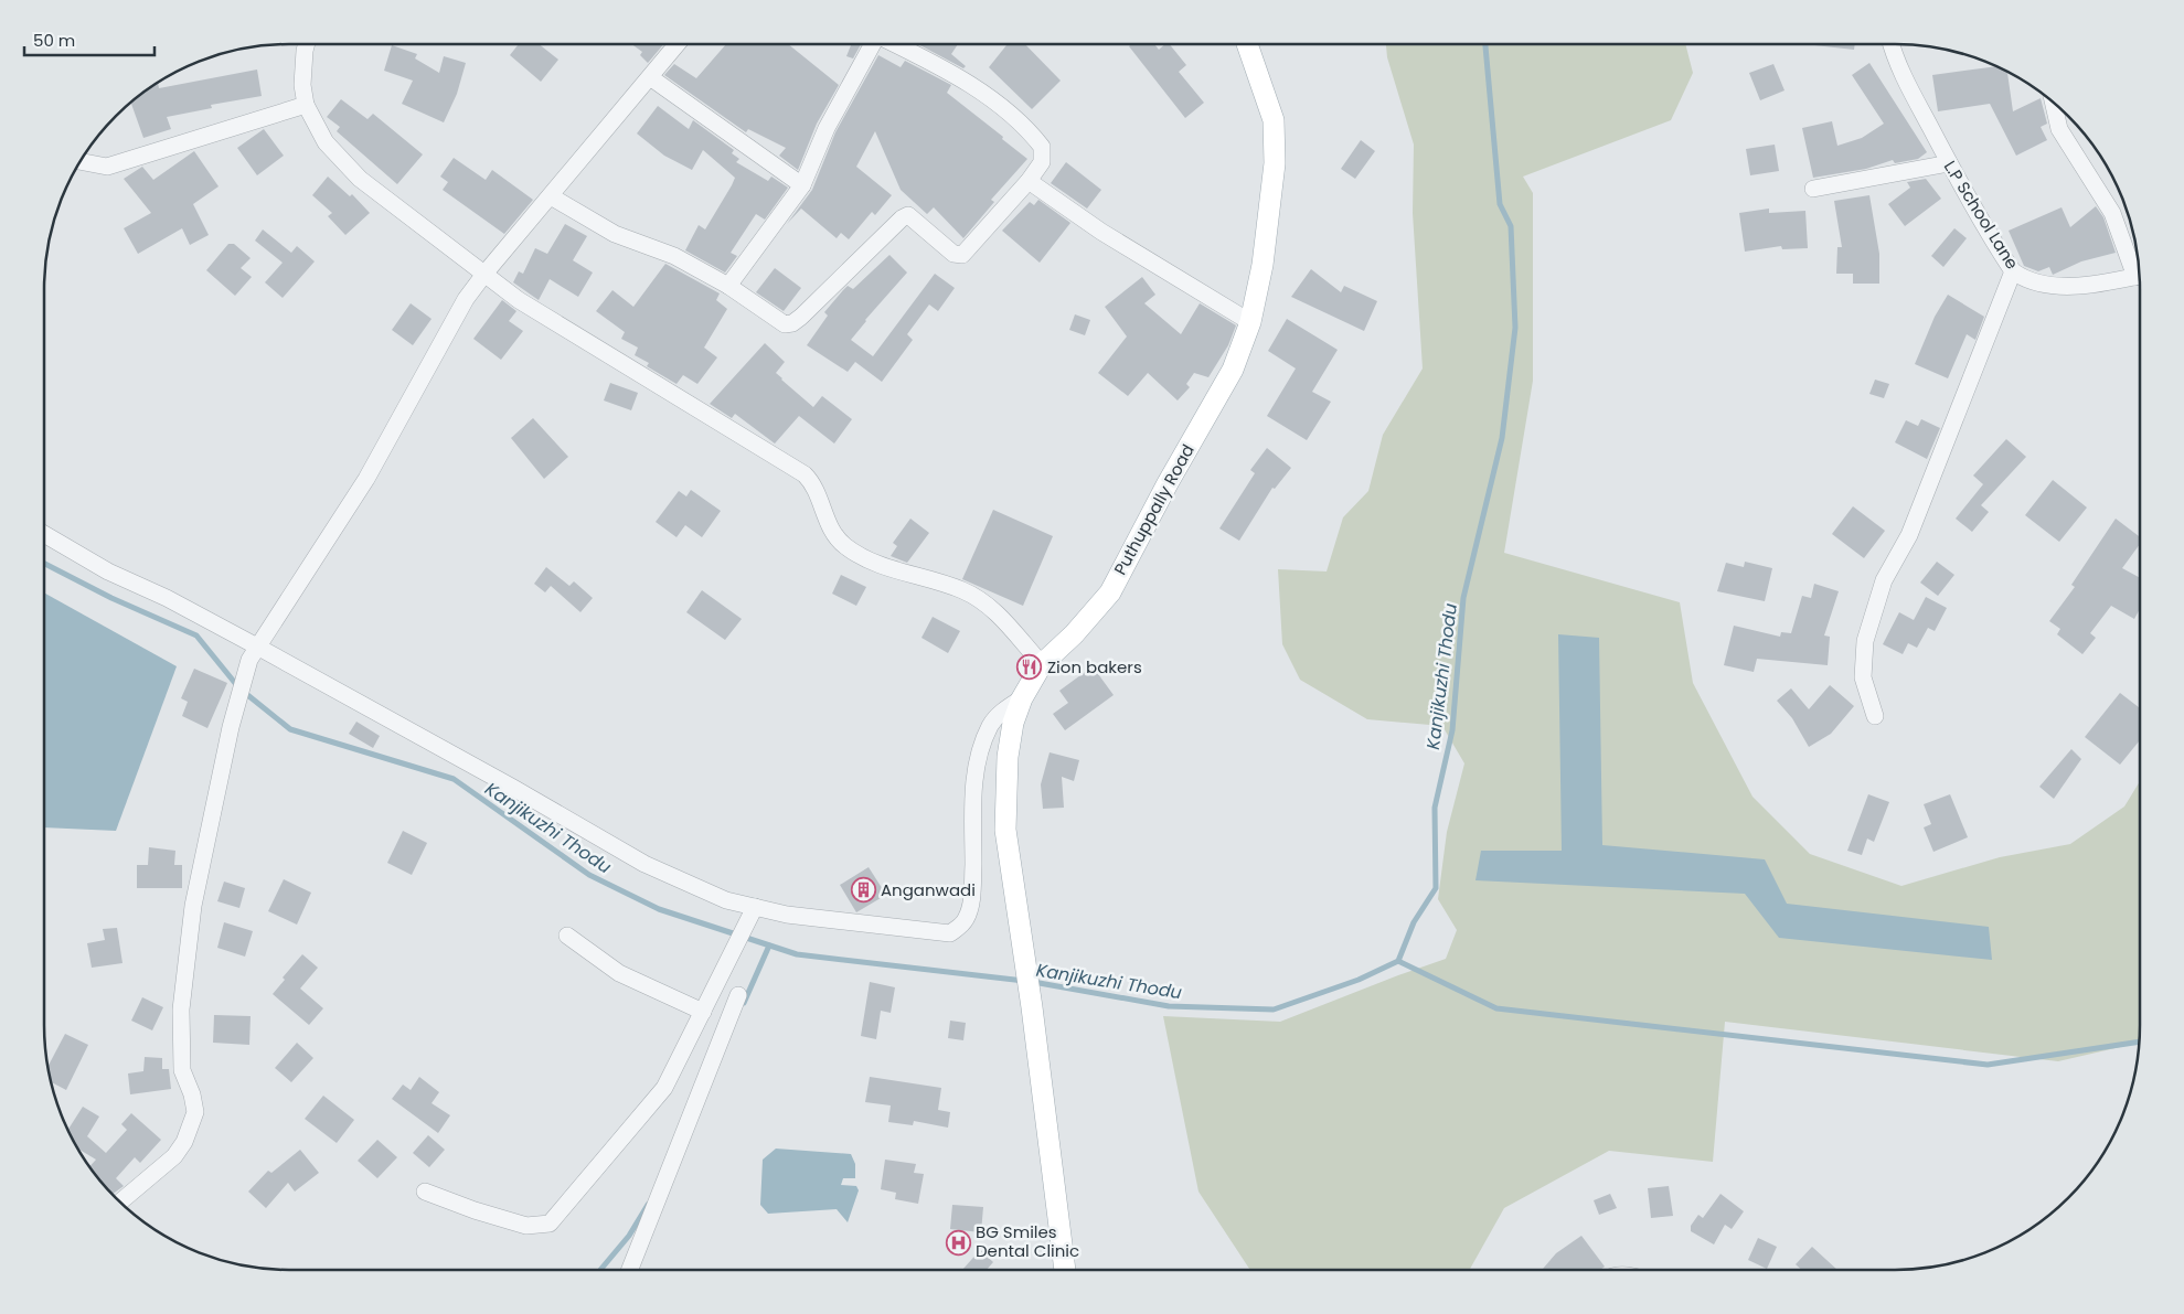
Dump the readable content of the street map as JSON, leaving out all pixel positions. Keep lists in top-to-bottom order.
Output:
{
  "streets": {
    "main road": ["Puthuppally Road"],
    "street": ["L.P School Lane"]
  },
  "water": ["Kanjikuzhi Thodu"],
  "places": {
    "restaurant": ["Zion bakers"],
    "building": ["Anganwadi"],
    "hospital": ["BG Smiles Dental Clinic"]
  },
  "scale_bar": "50 m"
}
